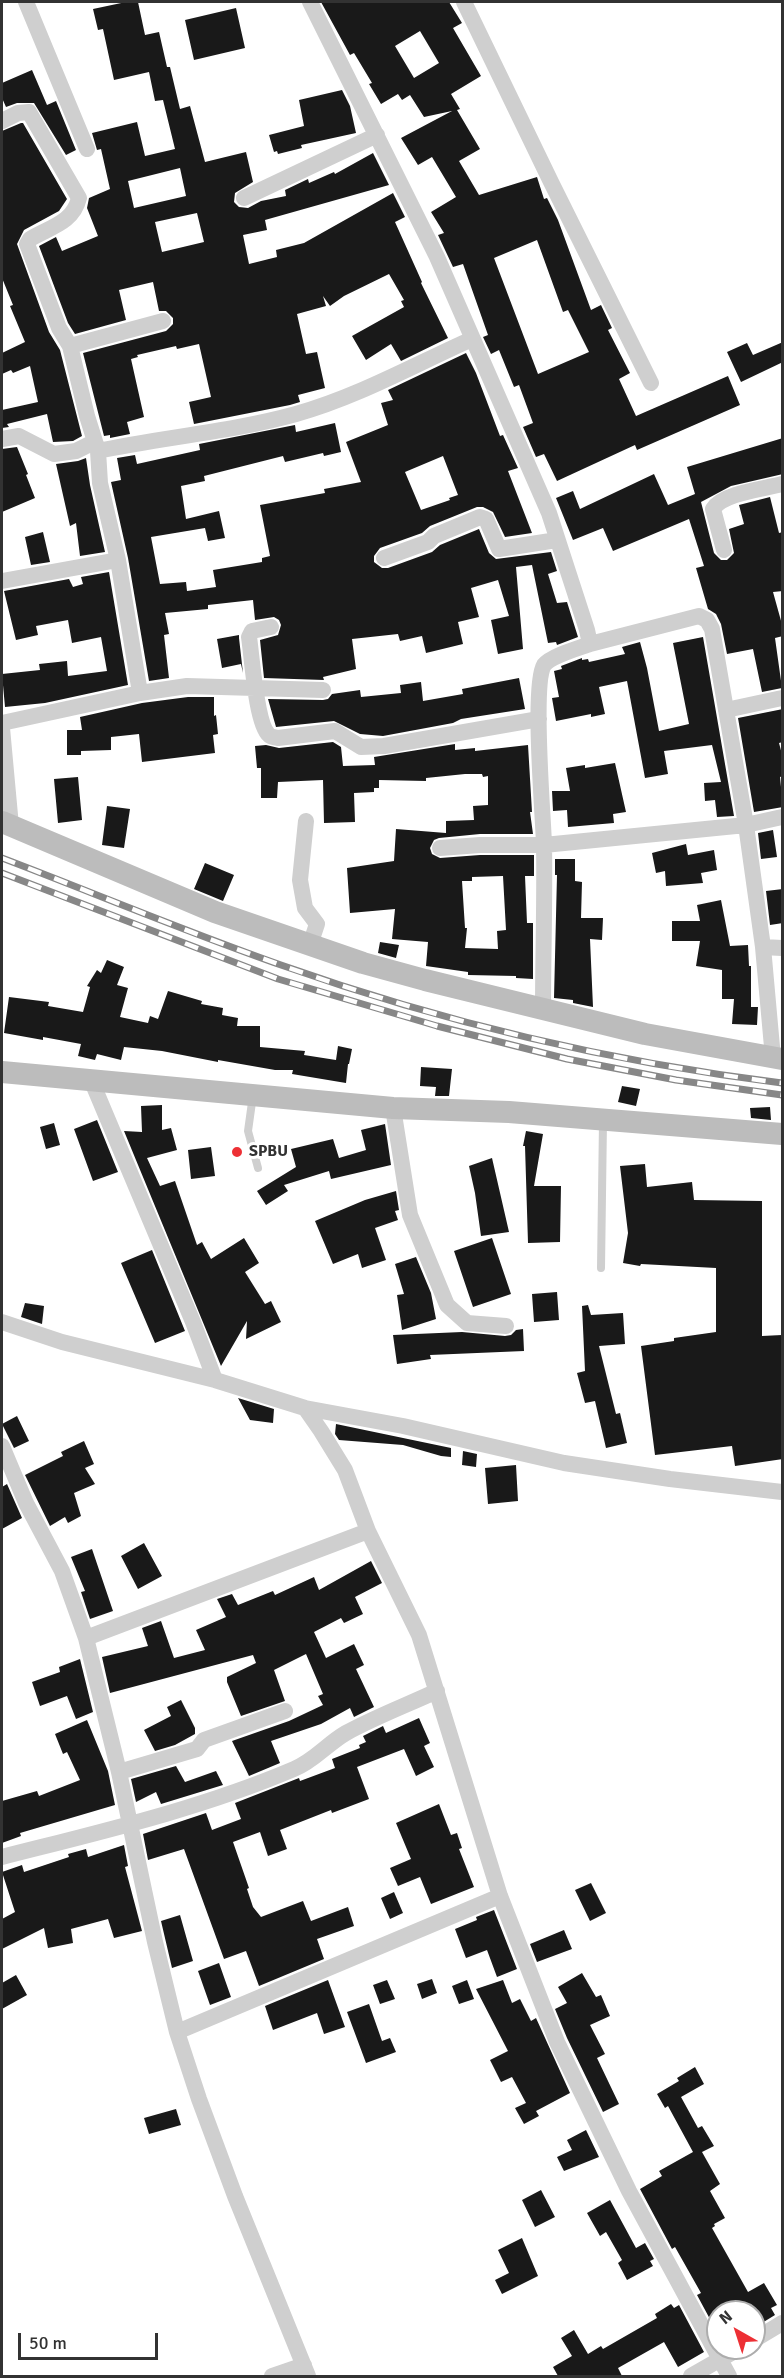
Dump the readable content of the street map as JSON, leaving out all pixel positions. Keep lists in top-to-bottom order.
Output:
{
  "places": ["SPBU"],
  "scale_bar": "50 m",
  "north": "top left"
}
